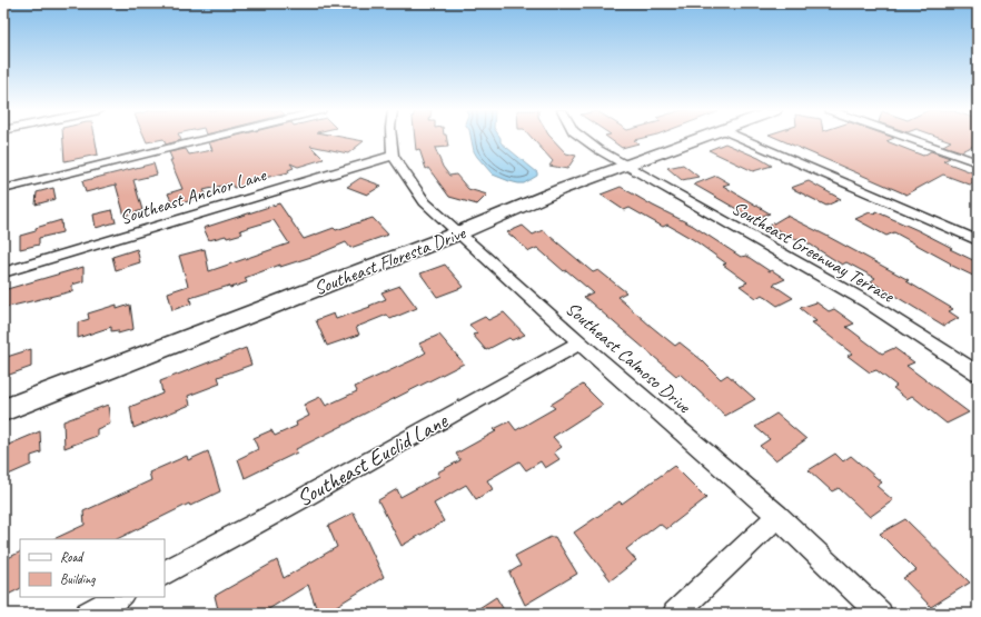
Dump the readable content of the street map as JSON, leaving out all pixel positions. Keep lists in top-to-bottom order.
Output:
{
  "streets": {
    "street": [
      "Southeast Anchor Lane",
      "Southeast Greenway Terrace",
      "Southeast Floresta Drive",
      "Southeast Calmoso Drive",
      "Southeast Euclid Lane"
    ]
  },
  "crossings": [
    ["Southeast Anchor Lane", "Southeast Calmoso Drive"],
    ["Southeast Greenway Terrace", "Southeast Floresta Drive"],
    ["Southeast Floresta Drive", "Southeast Calmoso Drive"],
    ["Southeast Calmoso Drive", "Southeast Euclid Lane"]
  ],
  "legend": ["Road", "Building"]
}
